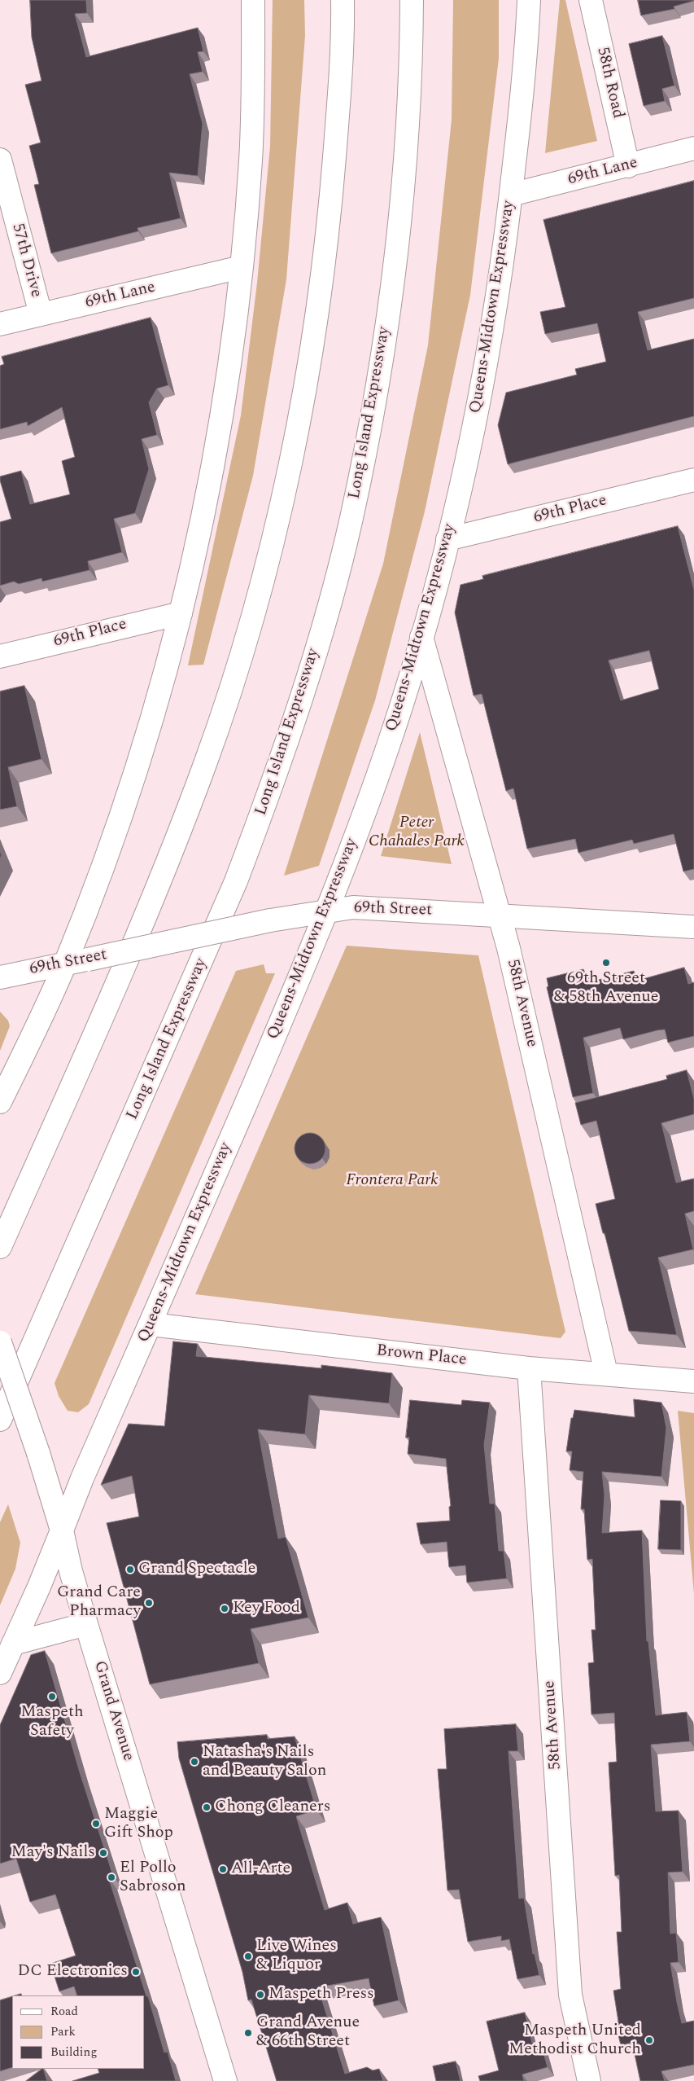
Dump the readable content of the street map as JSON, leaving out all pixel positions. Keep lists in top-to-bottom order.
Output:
{
  "streets": {
    "main road": [
      "58th Road",
      "69th Lane",
      "57th Drive",
      "Queens-Midtown Expressway",
      "Long Island Expressway",
      "69th Place",
      "69th Street",
      "58th Avenue",
      "Brown Place",
      "Grand Avenue"
    ]
  },
  "crossings": [
    ["58th Road", "69th Lane"],
    ["69th Lane", "57th Drive"],
    ["69th Lane", "Queens-Midtown Expressway"],
    ["Queens-Midtown Expressway", "69th Place"],
    ["Queens-Midtown Expressway", "69th Street"],
    ["Queens-Midtown Expressway", "58th Avenue"],
    ["Queens-Midtown Expressway", "Brown Place"],
    ["Queens-Midtown Expressway", "Grand Avenue"],
    ["69th Street", "58th Avenue"],
    ["58th Avenue", "Brown Place"]
  ],
  "parks": ["Peter Chahales Park", "Frontera Park"],
  "places": [
    "69th Street & 58th Avenue",
    "Grand Spectacle",
    "Grand Care Pharmacy",
    "Key Food",
    "Maspeth Safety",
    "Natasha's Nails and Beauty Salon",
    "Chong Cleaners",
    "Maggie Gift Shop",
    "May's Nails",
    "All-Arte",
    "El Pollo Sabroson",
    "Live Wines & Liquor",
    "DC Electronics",
    "Maspeth Press",
    "Grand Avenue & 66th Street",
    "Maspeth United Methodist Church"
  ],
  "legend": ["Road", "Park", "Building"]
}
